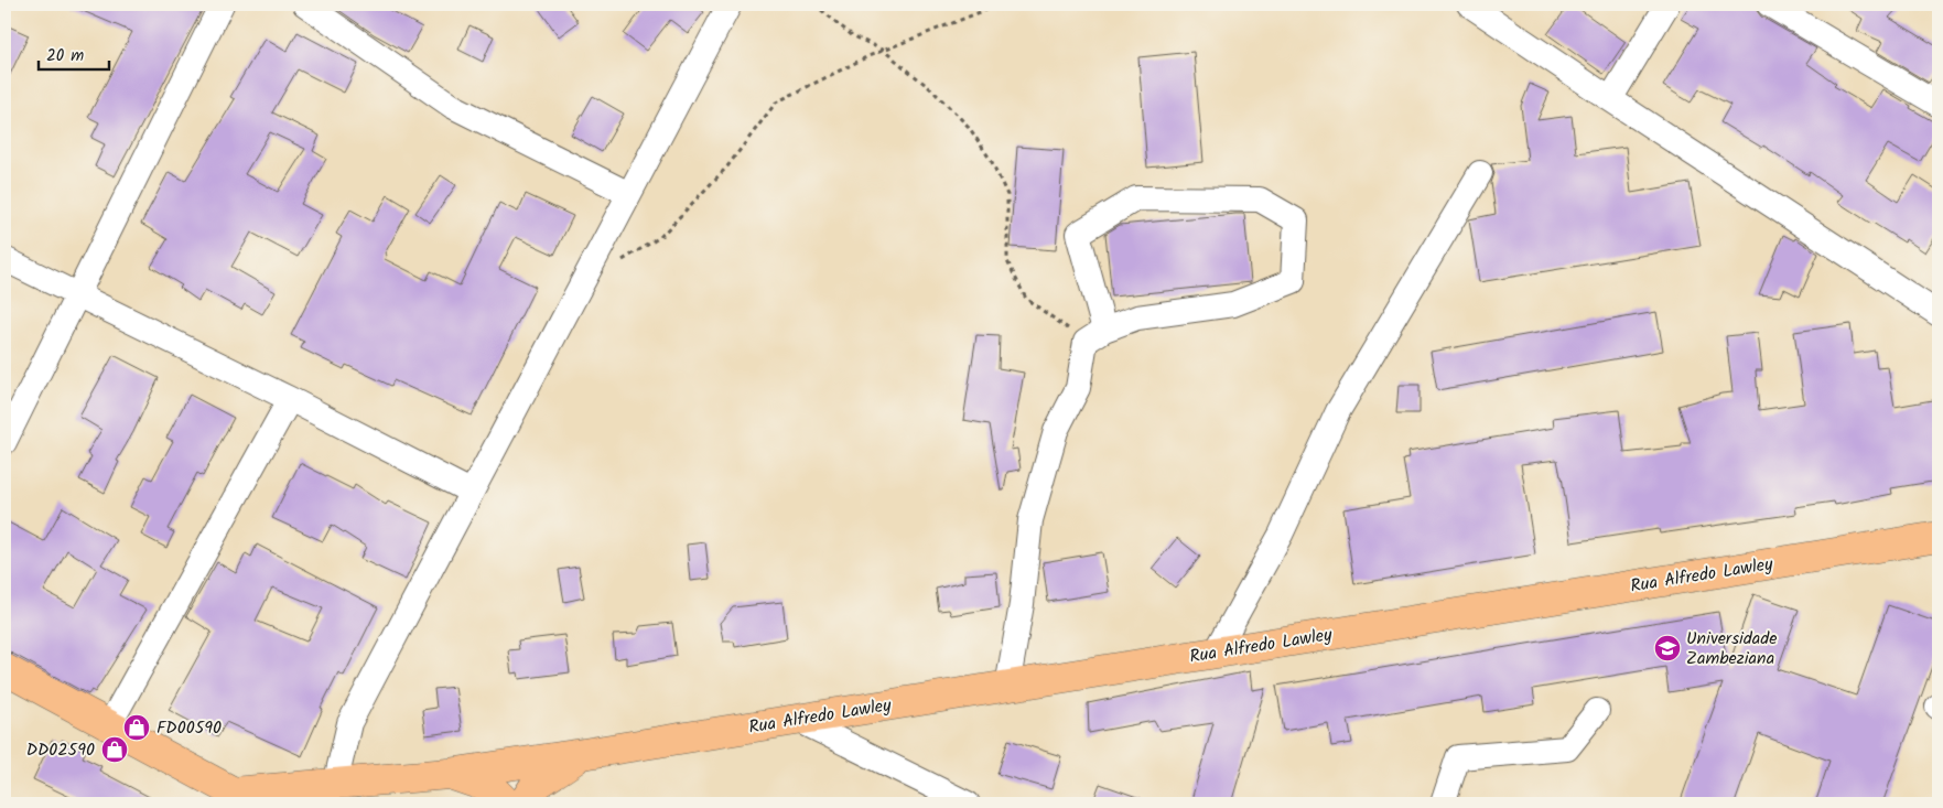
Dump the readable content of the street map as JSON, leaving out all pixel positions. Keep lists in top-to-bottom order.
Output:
{
  "streets": {
    "main road": ["Rua Alfredo Lawley"]
  },
  "places": {
    "school or university": ["Universidade Zambeziana"],
    "shop": ["FD00590", "DD02590"]
  },
  "scale_bar": "20 m"
}
